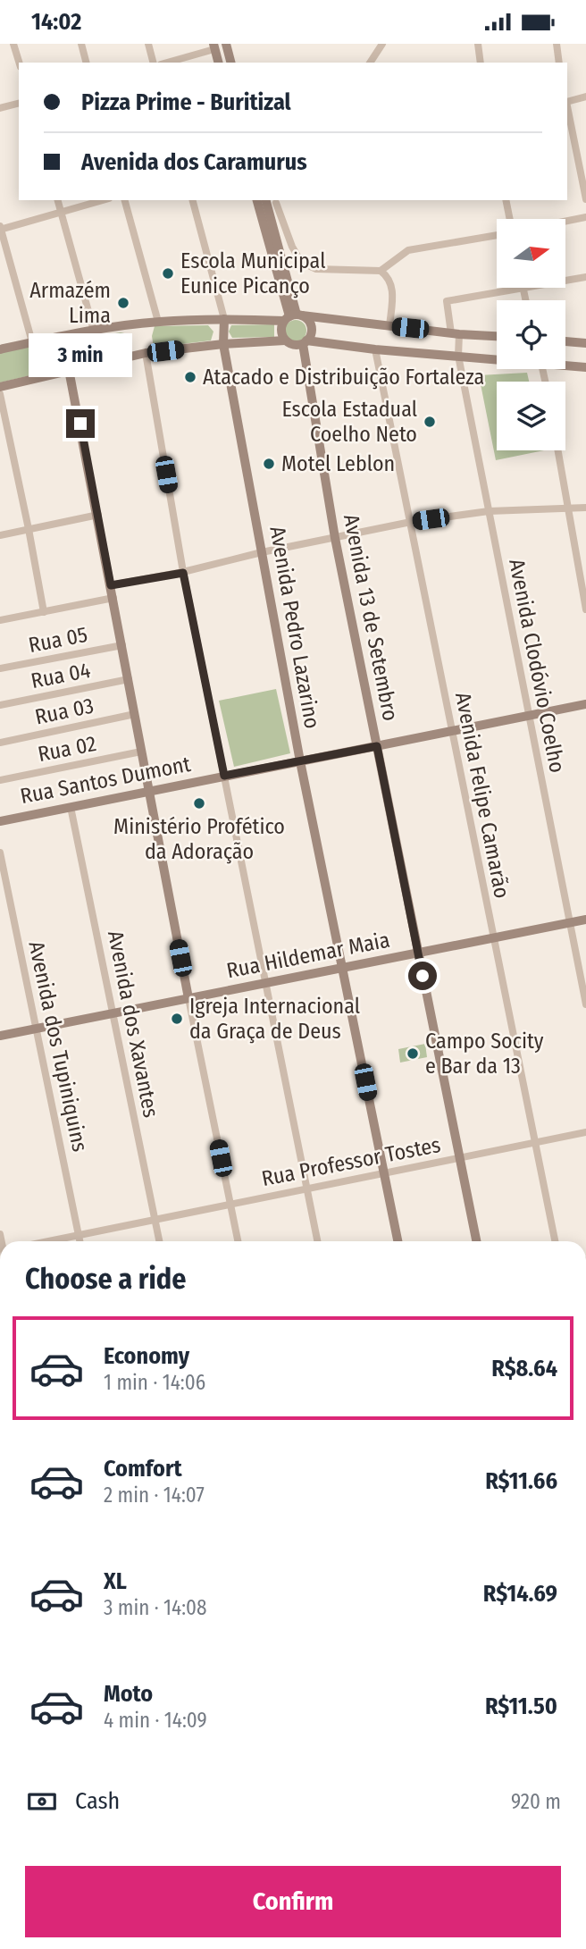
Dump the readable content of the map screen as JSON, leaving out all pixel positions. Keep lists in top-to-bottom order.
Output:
{
  "streets": {
    "main road": [
      "Avenida 13 de Setembro",
      "Avenida Pedro Lazarino",
      "Rua Santos Dumont",
      "Rua Hildemar Maia"
    ],
    "street": [
      "Rua 05",
      "Avenida Clodóvio Coelho",
      "Rua 04",
      "Rua 03",
      "Rua 02",
      "Avenida Felipe Camarão",
      "Avenida dos Xavantes",
      "Avenida dos Tupiniquins",
      "Rua Professor Tostes"
    ]
  },
  "crossings": [
    ["Avenida 13 de Setembro", "Rua Santos Dumont"],
    ["Avenida 13 de Setembro", "Rua Hildemar Maia"],
    ["Avenida 13 de Setembro", "Rua Professor Tostes"],
    ["Avenida Pedro Lazarino", "Rua Santos Dumont"],
    ["Avenida Pedro Lazarino", "Rua Hildemar Maia"],
    ["Avenida Pedro Lazarino", "Rua Professor Tostes"],
    ["Avenida Clodóvio Coelho", "Rua Santos Dumont"],
    ["Avenida Clodóvio Coelho", "Rua Hildemar Maia"],
    ["Rua Santos Dumont", "Avenida Felipe Camarão"],
    ["Rua Santos Dumont", "Avenida dos Xavantes"],
    ["Avenida Felipe Camarão", "Rua Hildemar Maia"],
    ["Avenida Felipe Camarão", "Rua Professor Tostes"],
    ["Rua Hildemar Maia", "Avenida dos Xavantes"],
    ["Rua Hildemar Maia", "Avenida dos Tupiniquins"],
    ["Avenida dos Xavantes", "Rua Professor Tostes"],
    ["Avenida dos Tupiniquins", "Rua Professor Tostes"]
  ],
  "places": [
    "Escola Municipal Eunice Picanço",
    "Armazém Lima",
    "Atacado e Distribuição Fortaleza",
    "Escola Estadual Coelho Neto",
    "Motel Leblon",
    "Ministério Profético da Adoração",
    "Igreja Internacional da Graça de Deus",
    "Campo Socity e Bar da 13"
  ],
  "north": "right",
  "page": {
    "status": "14:02",
    "banner": ["Pizza Prime - Buritizal", "Avenida dos Caramurus"],
    "bubble": "3 min",
    "heading": "Choose a ride",
    "list": [
      {
        "name": "Economy",
        "note": "1 min · 14:06",
        "value": "R$8.64"
      },
      {
        "name": "Comfort",
        "note": "2 min · 14:07",
        "value": "R$11.66"
      },
      {
        "name": "XL",
        "note": "3 min · 14:08",
        "value": "R$14.69"
      },
      {
        "name": "Moto",
        "note": "4 min · 14:09",
        "value": "R$11.50"
      }
    ],
    "pay": ["Cash", "920 m"],
    "buttons": "Confirm"
  }
}
